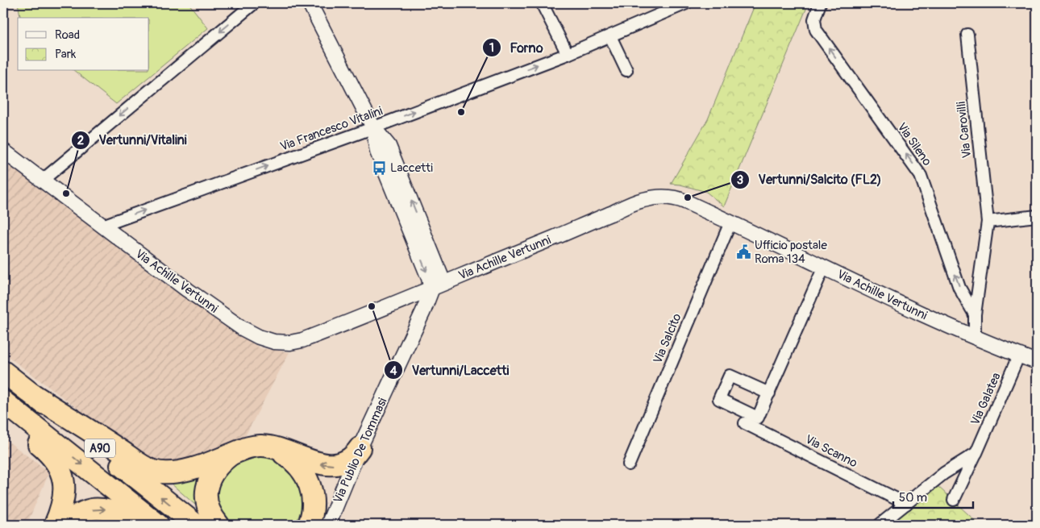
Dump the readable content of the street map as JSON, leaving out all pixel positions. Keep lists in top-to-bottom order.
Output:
{
  "streets": {
    "highway": ["A90"],
    "street": [
      "Via Francesco Vitalini",
      "Via Carovilli",
      "Via Sileno",
      "Via Achille Vertunni",
      "Via Salcito",
      "Via Galatea",
      "Via Publio De Tommasi",
      "Via Scanno"
    ]
  },
  "crossings": [
    ["Via Francesco Vitalini", "Via Achille Vertunni"],
    ["Via Carovilli", "Via Sileno"],
    ["Via Carovilli", "Via Achille Vertunni"],
    ["Via Achille Vertunni", "Via Salcito"],
    ["Via Achille Vertunni", "Via Galatea"],
    ["Via Achille Vertunni", "Via Publio De Tommasi"]
  ],
  "one_way": ["Via Francesco Vitalini", "Via Sileno"],
  "places": {
    "other": [
      "Forno",
      "Vertunni/Vitalini",
      "Vertunni/Salcito (FL2)",
      "Vertunni/Laccetti"
    ],
    "bus stop": ["Laccetti"],
    "public building": ["Ufficio postale Roma 134"]
  },
  "legend": ["Road", "Park"],
  "scale_bar": "50 m"
}
